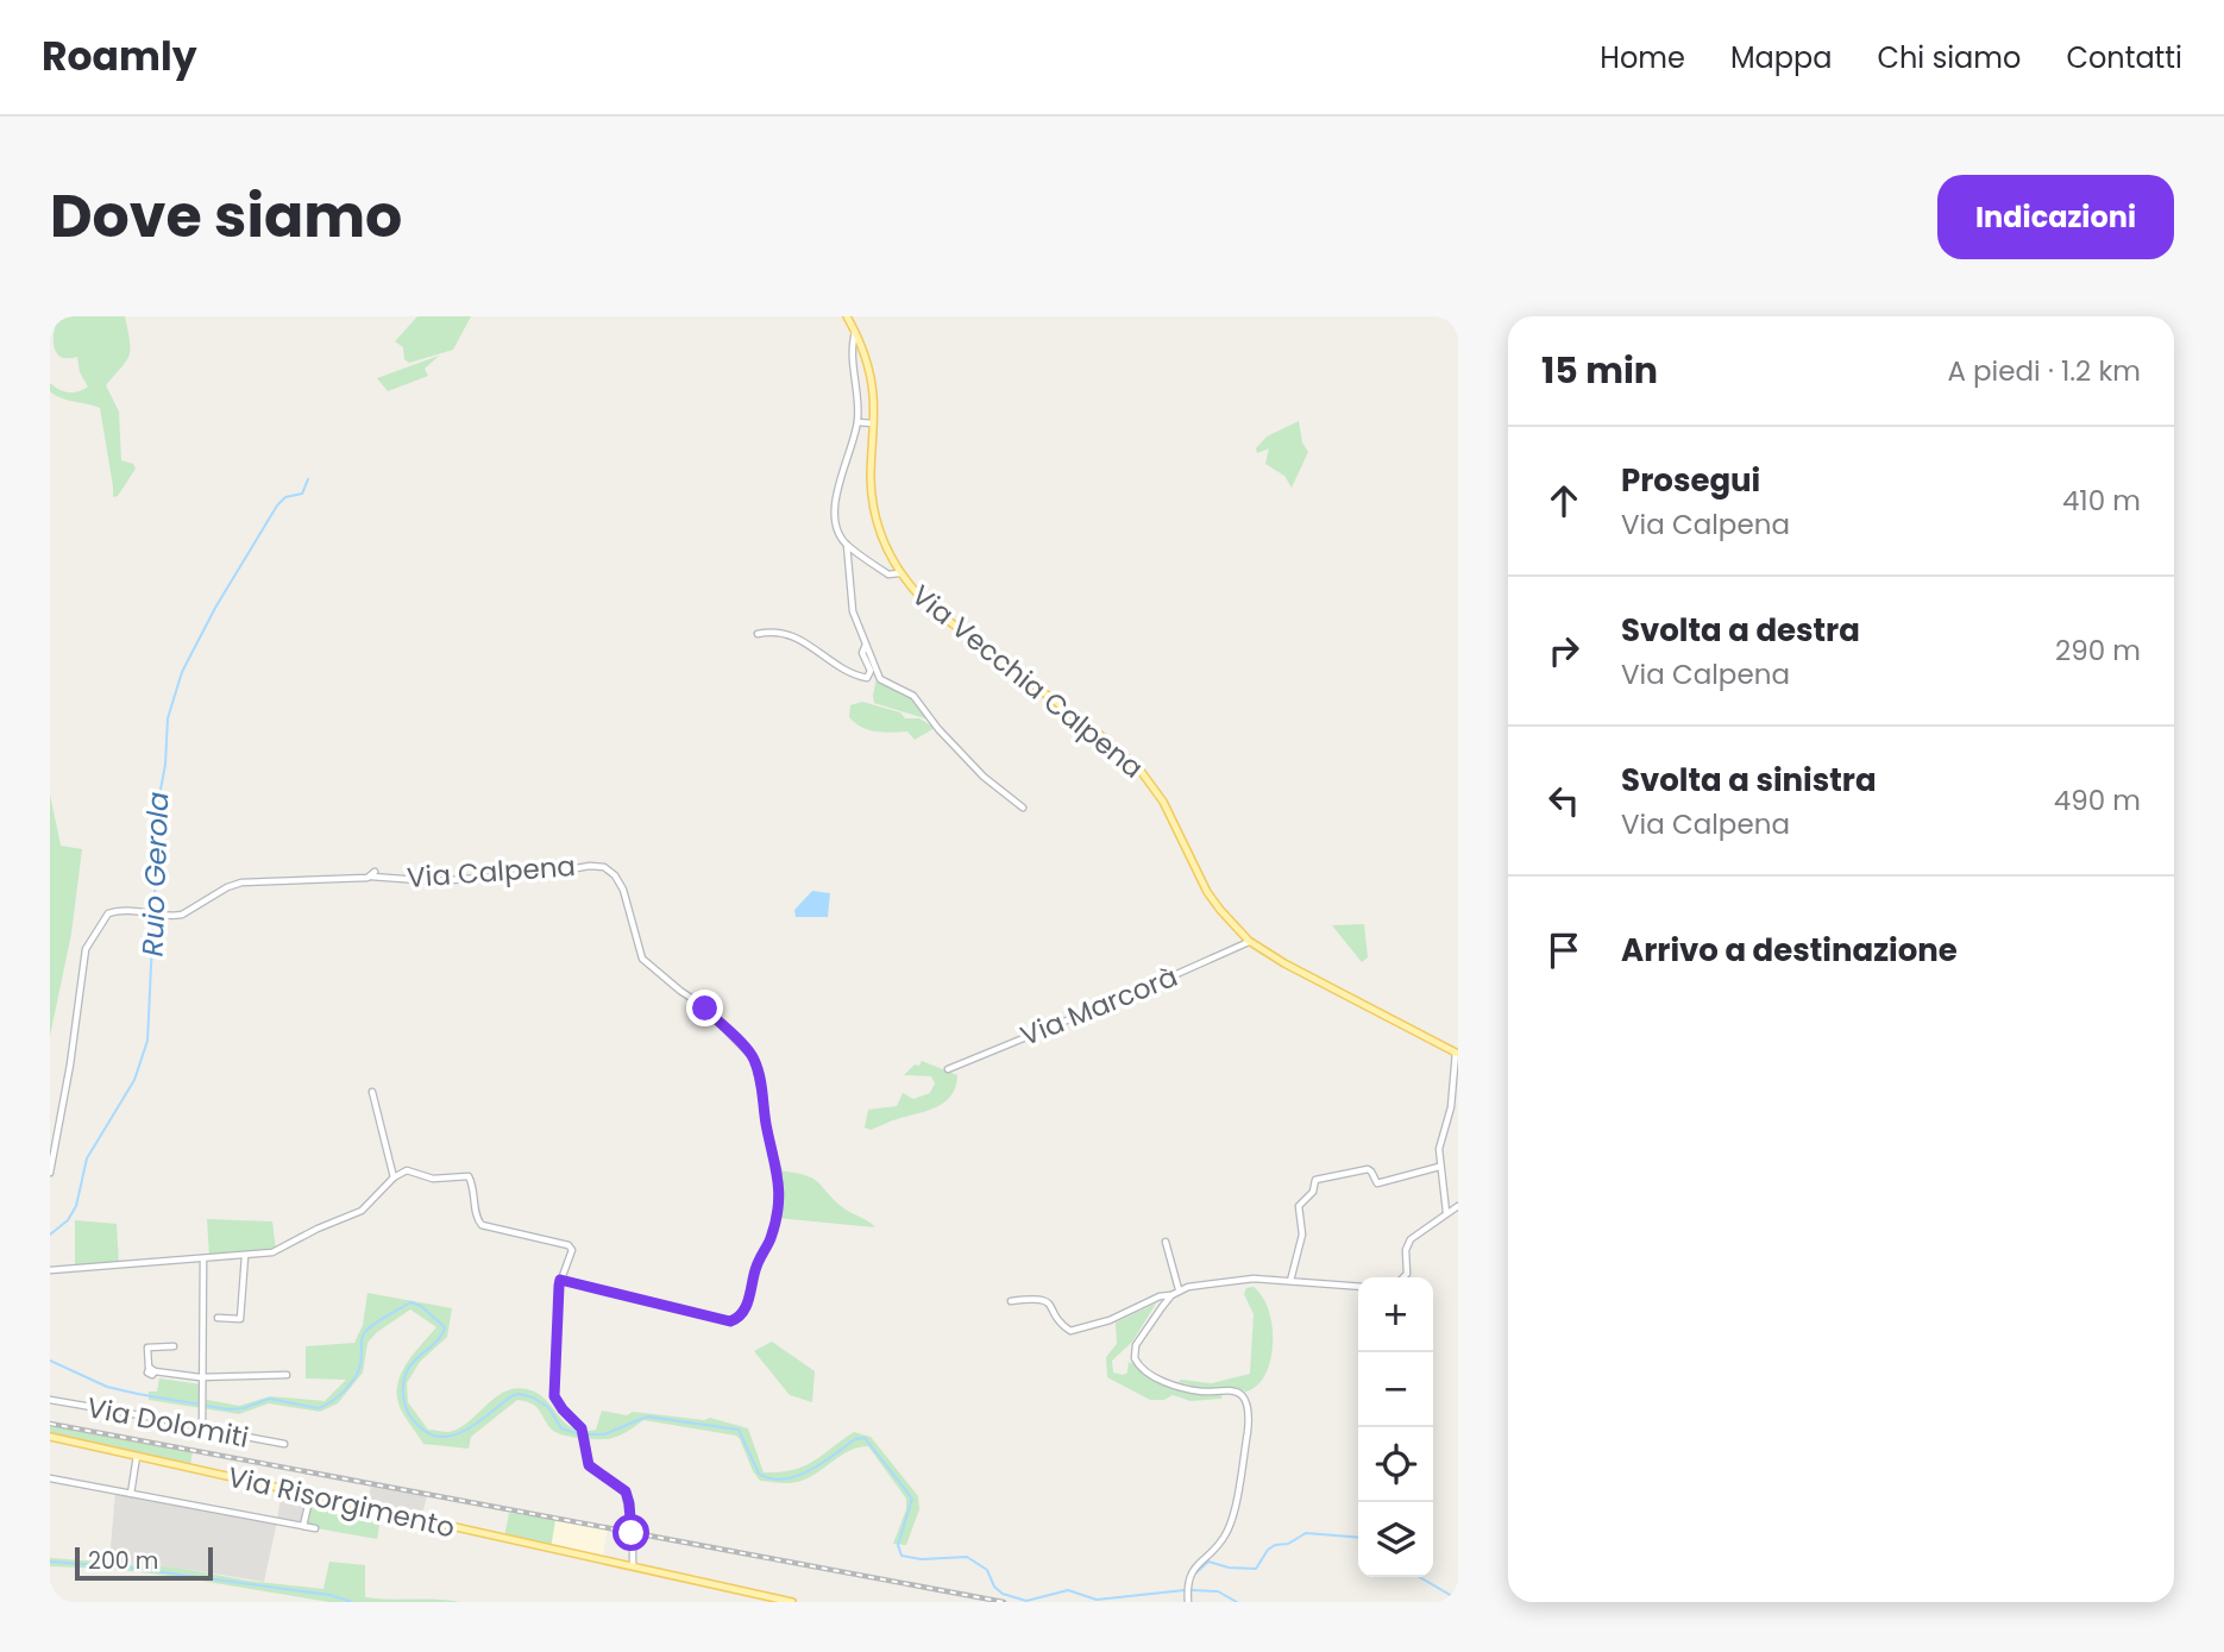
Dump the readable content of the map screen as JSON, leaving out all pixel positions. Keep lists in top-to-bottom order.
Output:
{
  "streets": {
    "main road": ["Via Vecchia Calpena", "Via Risorgimento"],
    "street": ["Via Calpena", "Via Marcorà", "Via Dolomiti"]
  },
  "crossings": [
    ["Via Vecchia Calpena", "Via Marcorà"]
  ],
  "water": ["Ruio Gerola"],
  "scale_bar": "200 m",
  "page": {
    "header": "Roamly",
    "nav": [
      "Home",
      "Mappa",
      "Chi siamo",
      "Contatti"
    ],
    "title": "Dove siamo",
    "buttons": "Indicazioni",
    "heading": ["15 min", "A piedi · 1.2 km"],
    "list": [
      ["Prosegui", "Via Calpena", "410 m"],
      ["Svolta a destra", "Via Calpena", "290 m"],
      ["Svolta a sinistra", "Via Calpena", "490 m"],
      "Arrivo a destinazione"
    ],
    "map_buttons": ["+", "−"],
    "scale": "200 m"
  }
}
